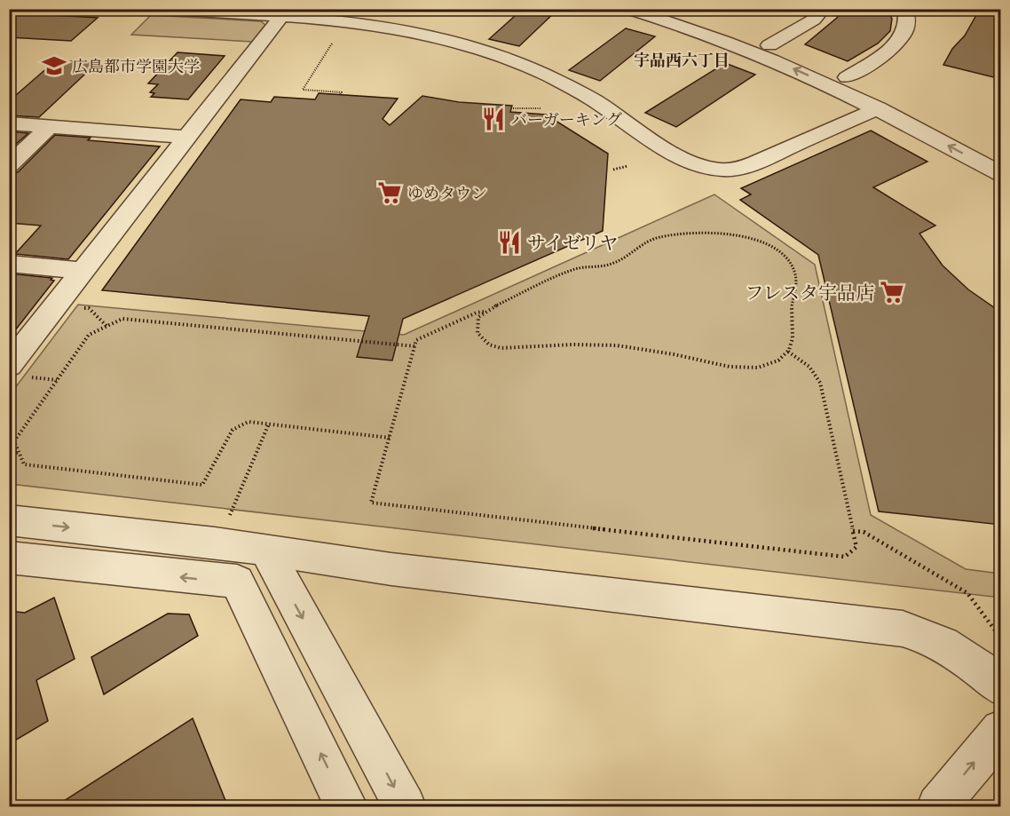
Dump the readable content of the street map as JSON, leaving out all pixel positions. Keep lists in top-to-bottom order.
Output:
{
  "districts": ["宇品西六丁目"],
  "places": {
    "school or university": ["広島都市学園大学"],
    "restaurant": ["バーガーキング", "サイゼリヤ"],
    "supermarket": ["ゆめタウン", "フレスタ宇品店"]
  }
}
